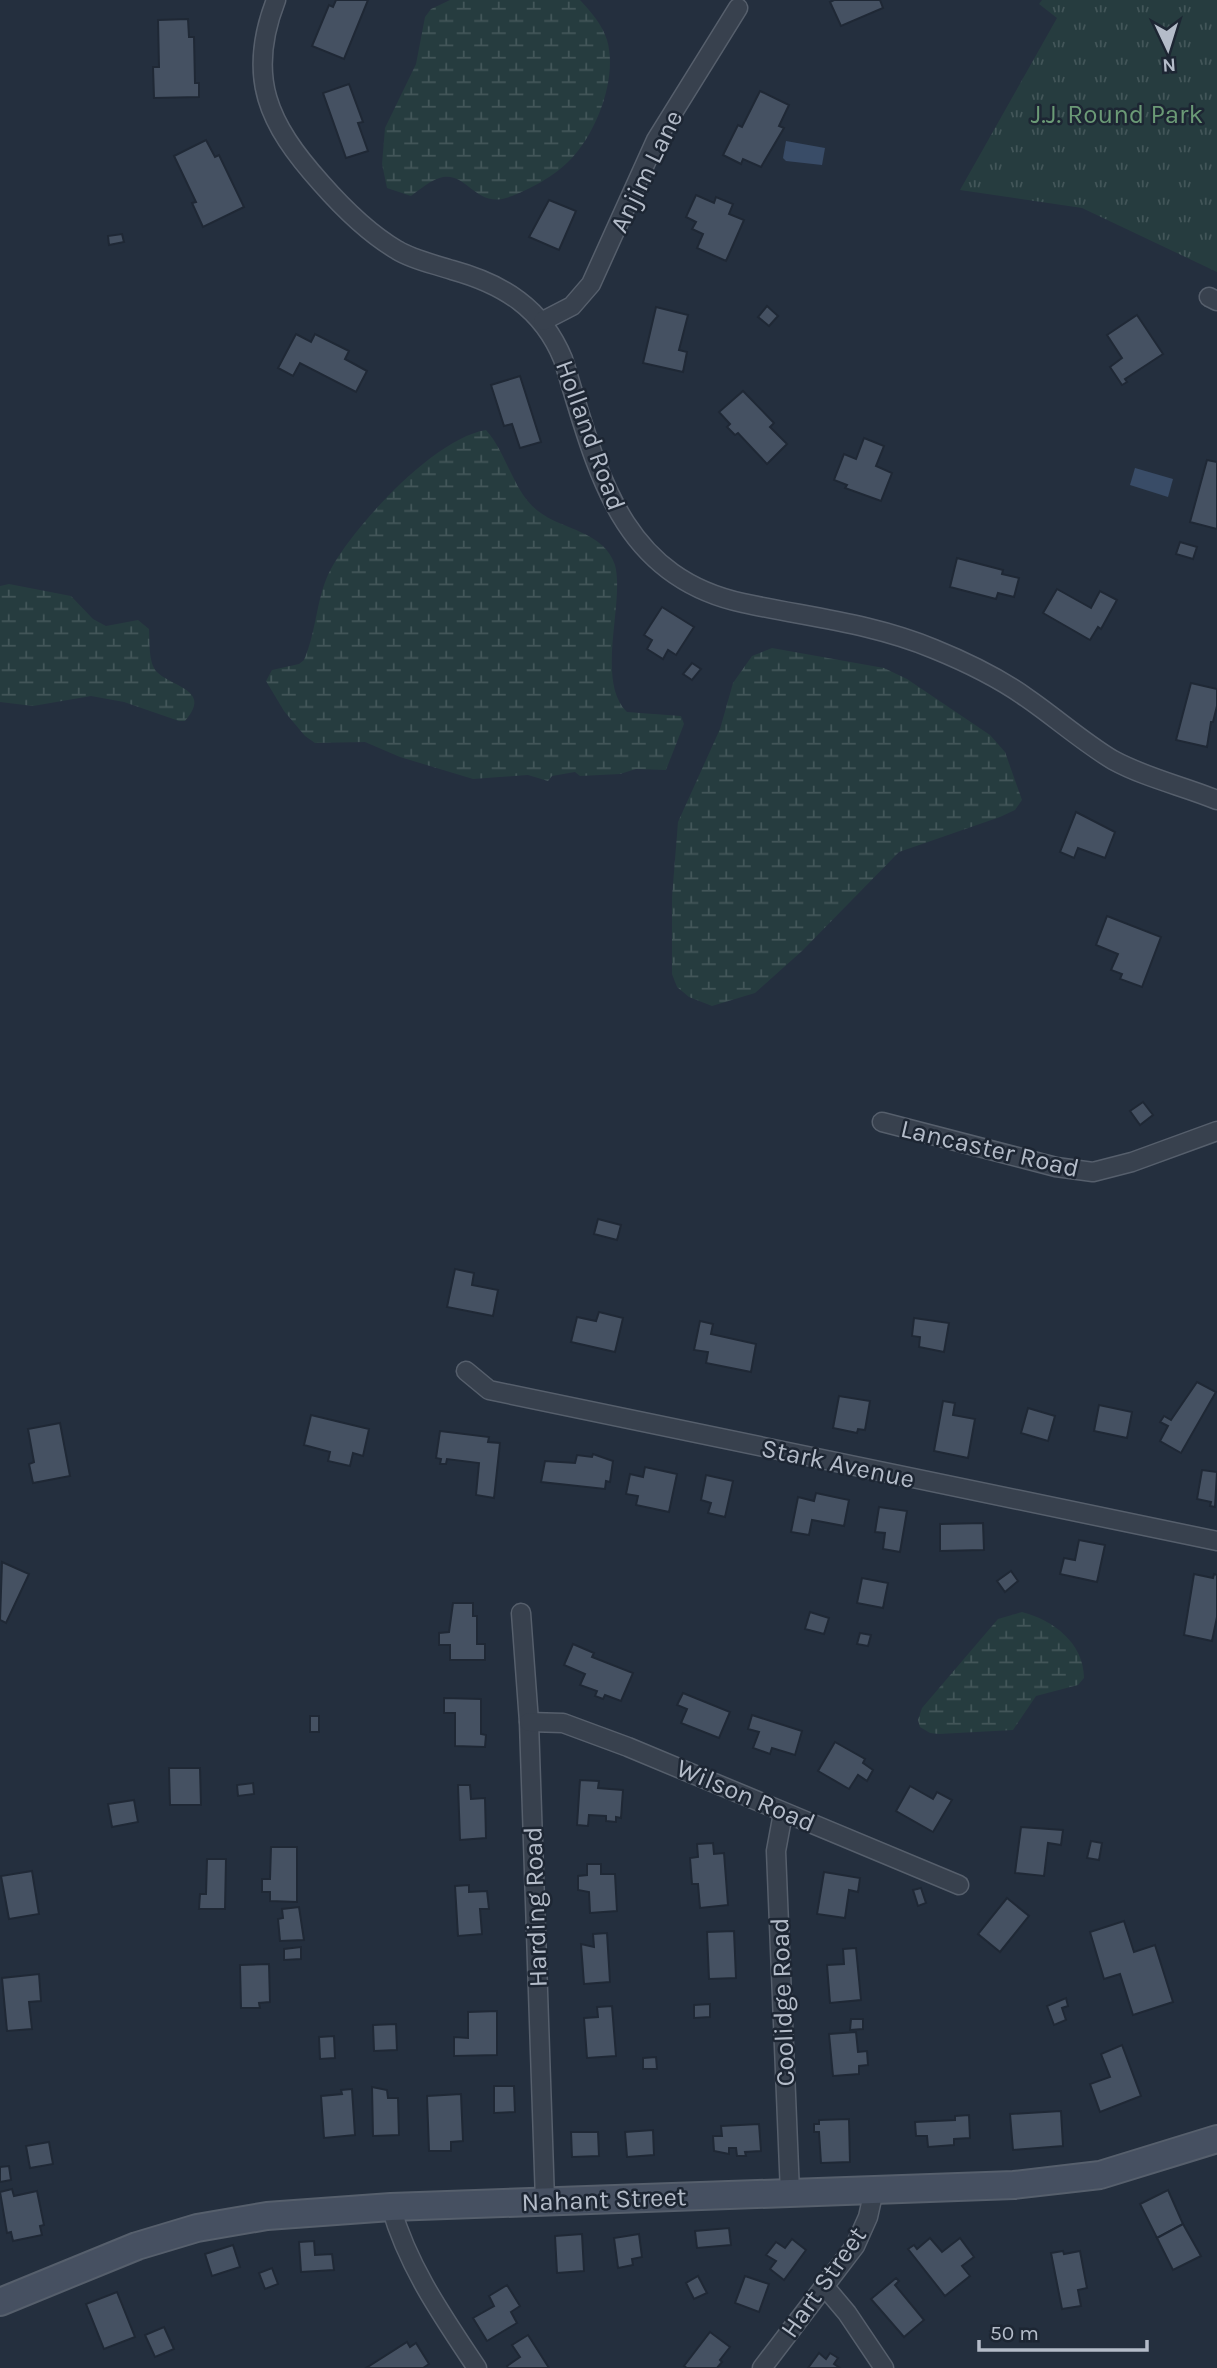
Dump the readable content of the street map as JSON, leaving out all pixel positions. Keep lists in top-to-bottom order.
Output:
{
  "streets": {
    "main road": ["Nahant Street"],
    "street": [
      "Anjim Lane",
      "Holland Road",
      "Lancaster Road",
      "Stark Avenue",
      "Wilson Road",
      "Harding Road",
      "Coolidge Road",
      "Hart Street"
    ]
  },
  "crossings": [
    ["Anjim Lane", "Holland Road"],
    ["Wilson Road", "Harding Road"],
    ["Wilson Road", "Coolidge Road"],
    ["Harding Road", "Nahant Street"],
    ["Coolidge Road", "Nahant Street"],
    ["Nahant Street", "Hart Street"]
  ],
  "parks": ["J.J. Round Park"],
  "scale_bar": "50 m",
  "north": "bottom"
}
